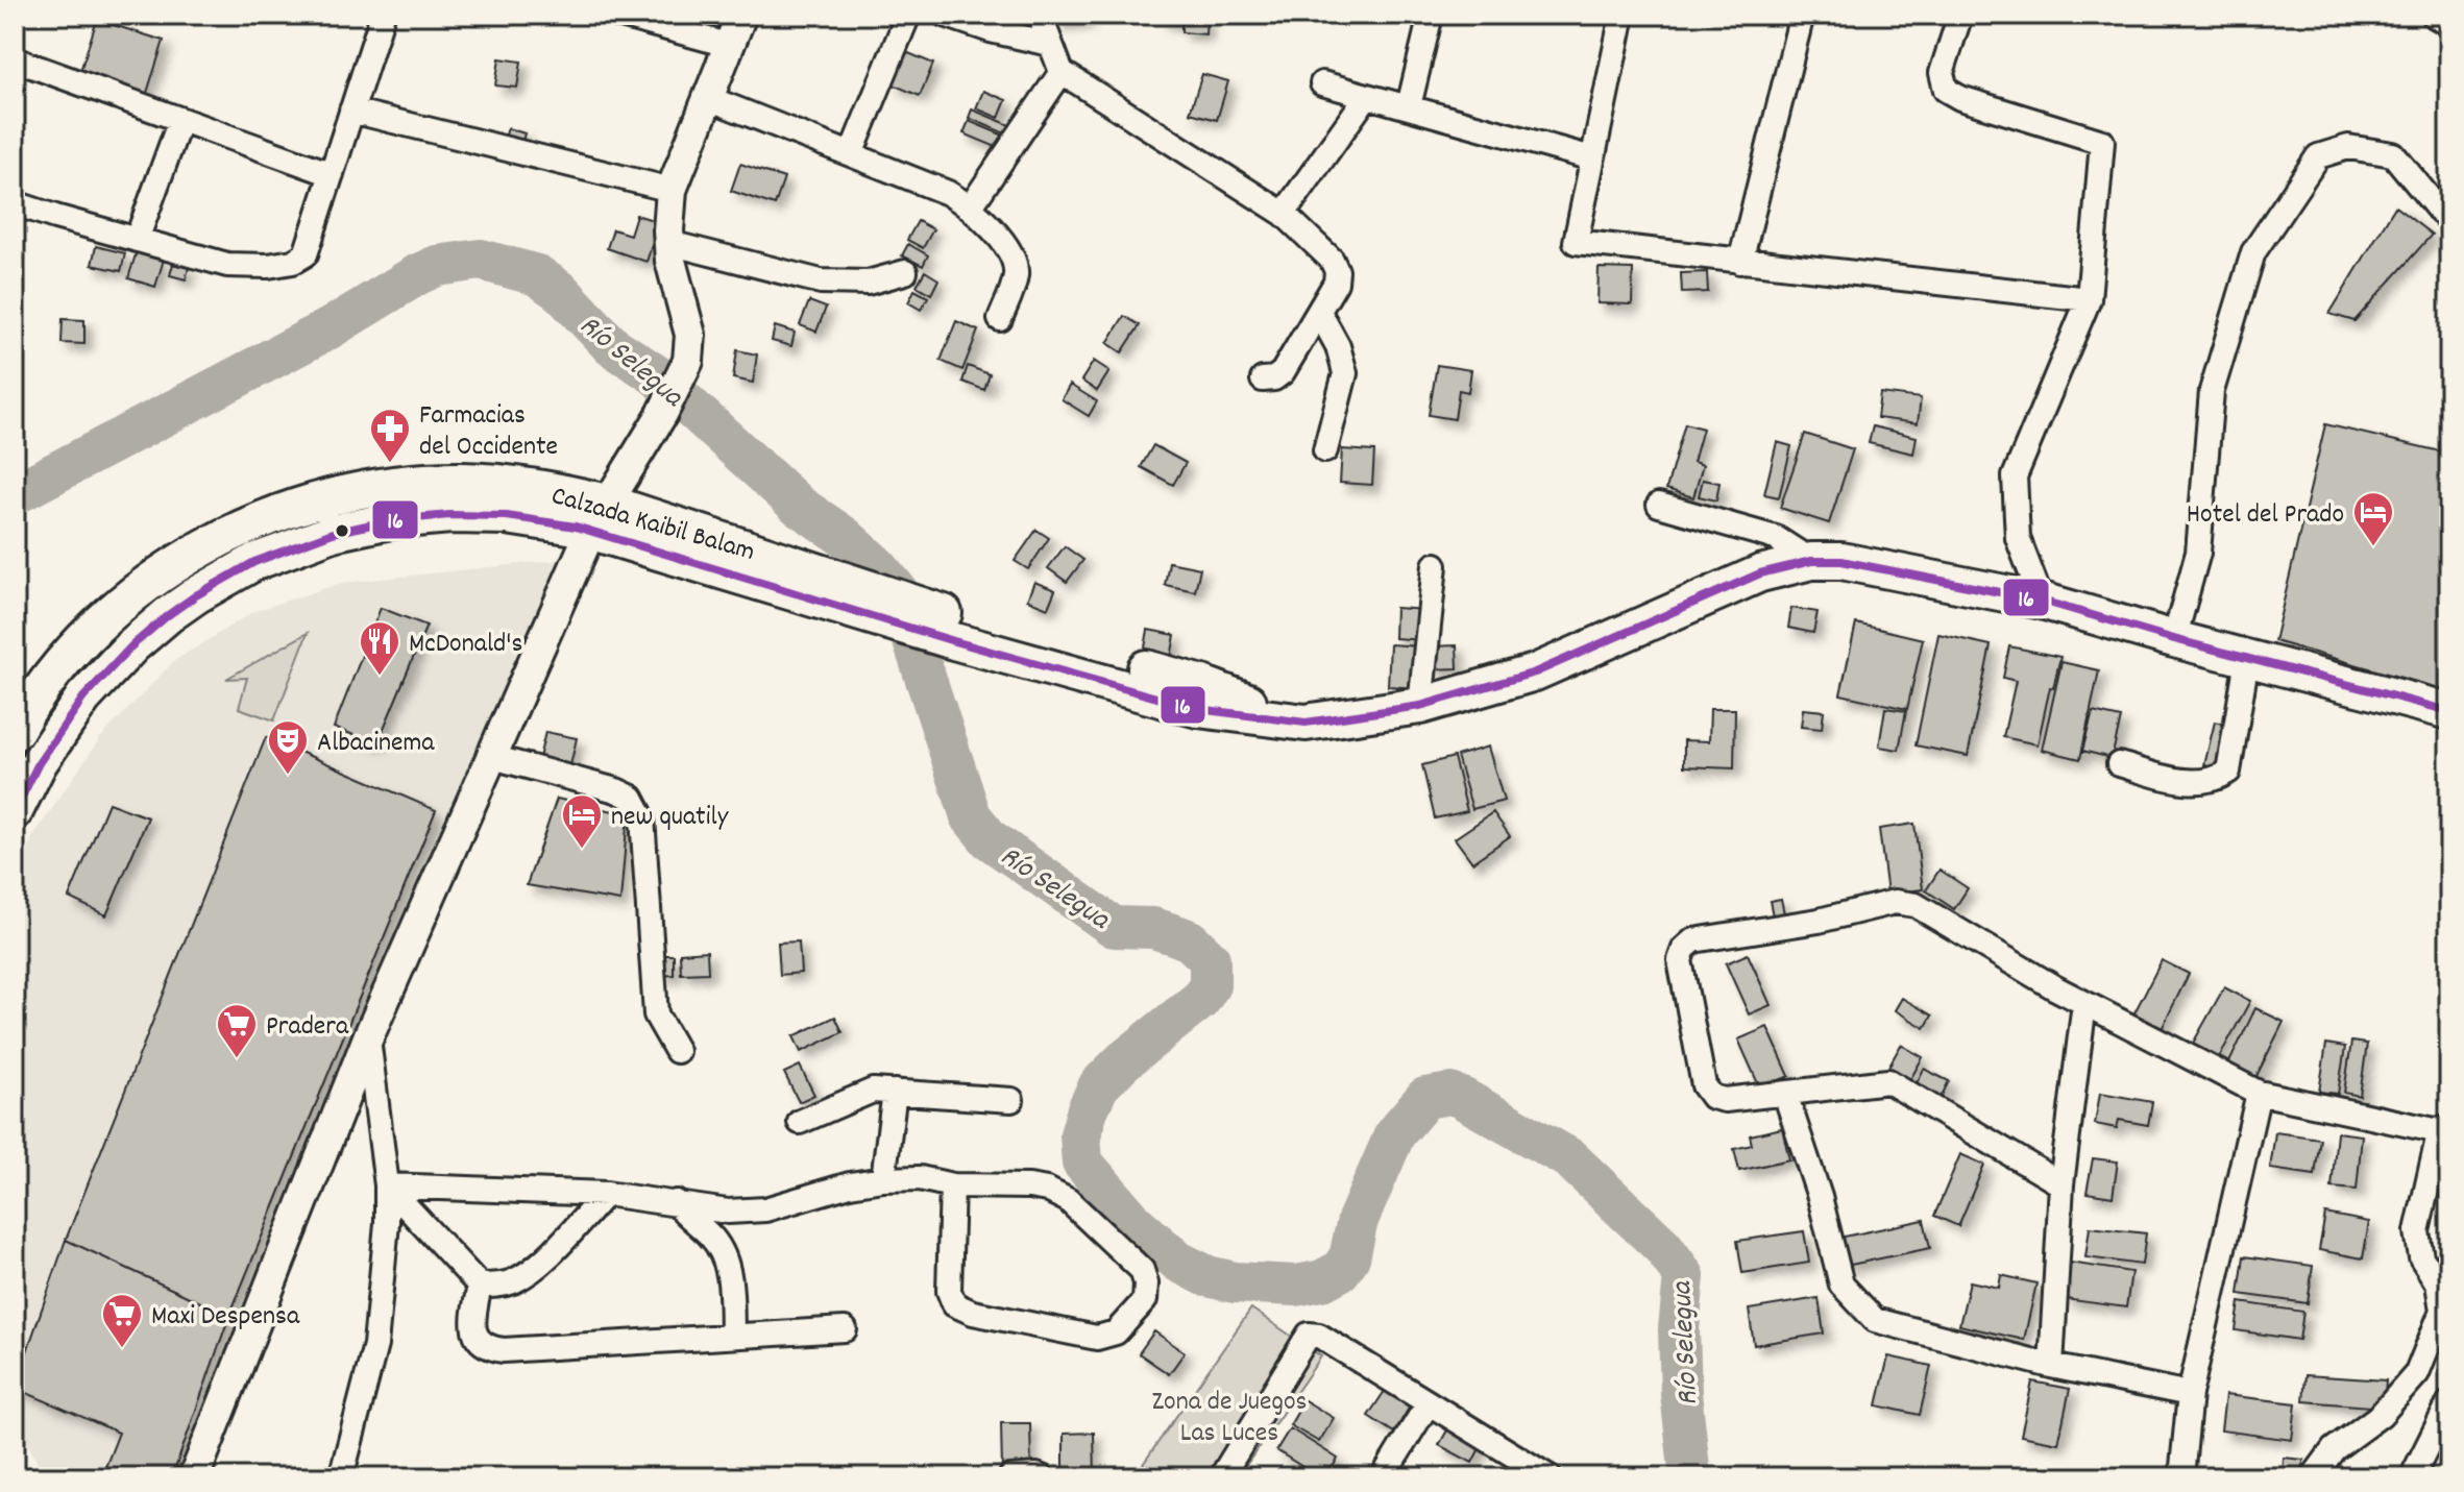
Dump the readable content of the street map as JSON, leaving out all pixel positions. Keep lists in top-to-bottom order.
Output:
{
  "streets": {
    "main road": ["Calzada Kaibil Balam"]
  },
  "water": ["Río Selegua"],
  "parks": ["Zona de Juegos Las Luces"],
  "places": {
    "pharmacy": ["Farmacias del Occidente"],
    "hotel": ["Hotel del Prado", "new quatily"],
    "restaurant": ["McDonald's"],
    "theatre": ["Albacinema"],
    "supermarket": ["Pradera", "Maxi Despensa"]
  },
  "lines": ["transit line 16"]
}
